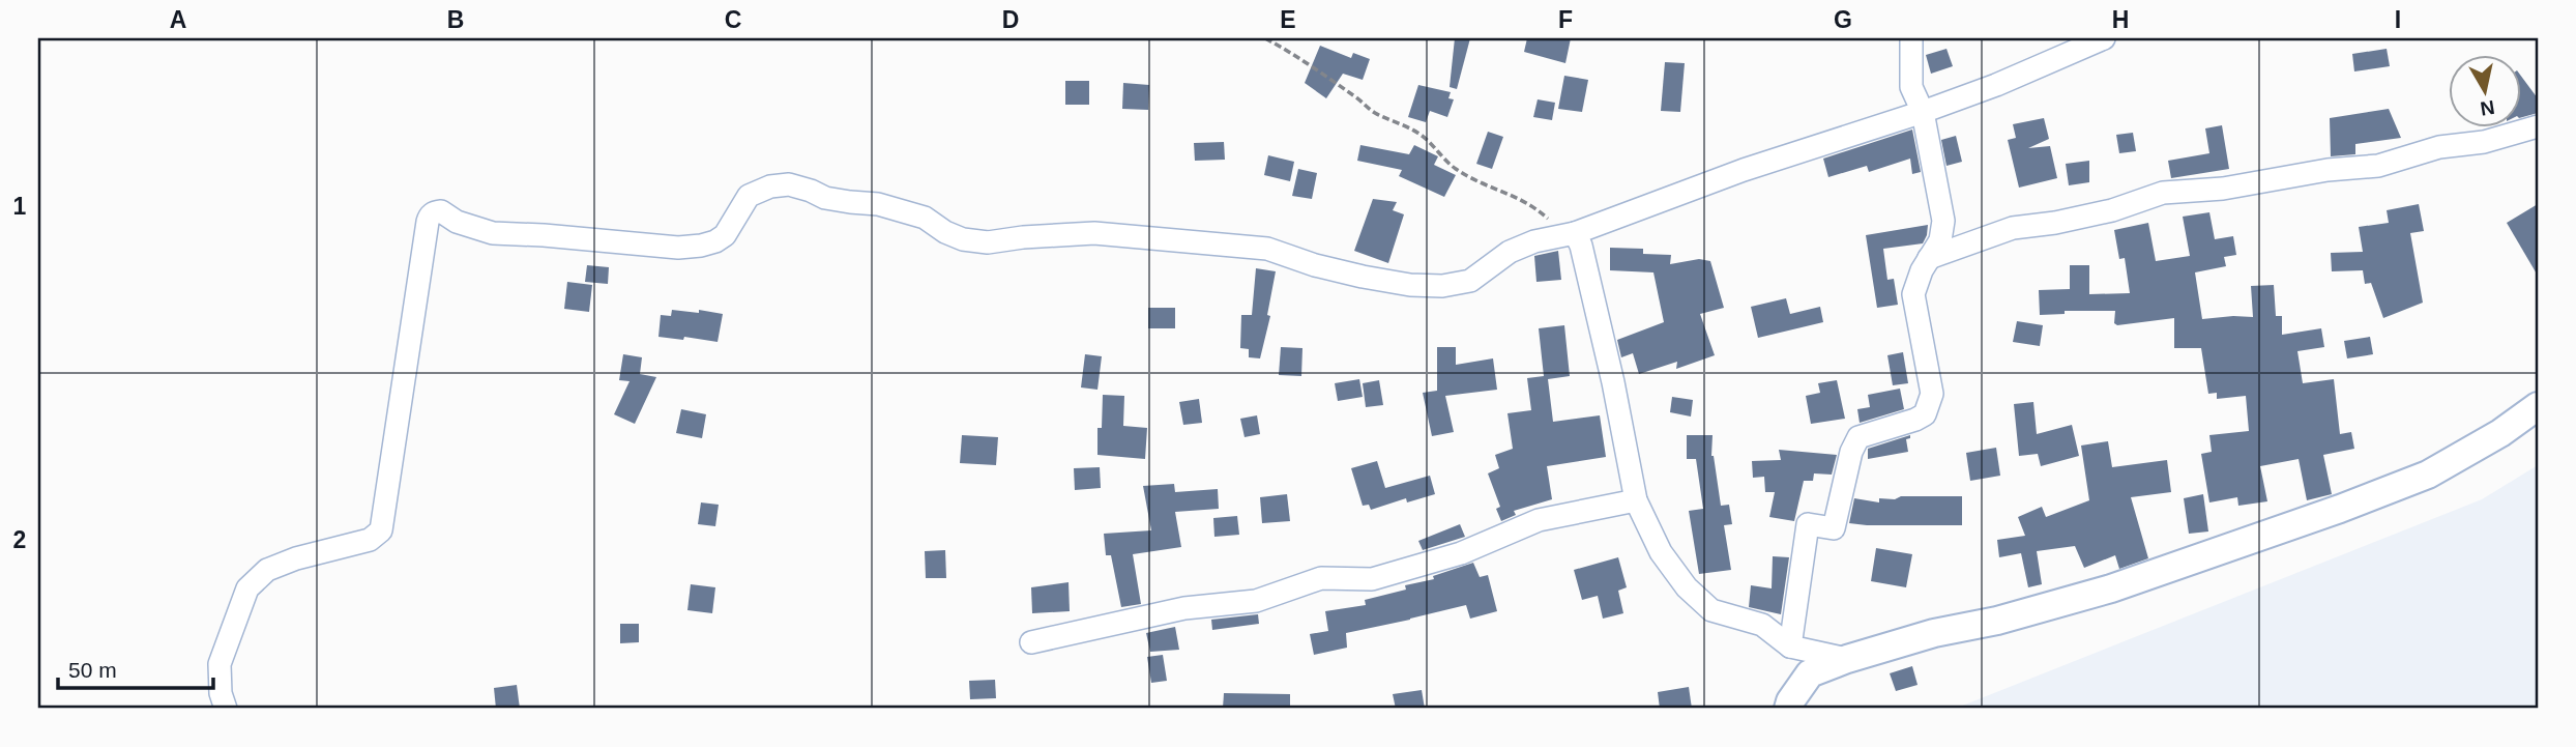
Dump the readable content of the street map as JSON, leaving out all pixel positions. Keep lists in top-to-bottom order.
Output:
{
  "scale_bar": "50 m",
  "north": "bottom",
  "grid": {
    "columns": [
      "A",
      "B",
      "C",
      "D",
      "E",
      "F",
      "G",
      "H",
      "I"
    ],
    "rows": ["1", "2"]
  }
}
